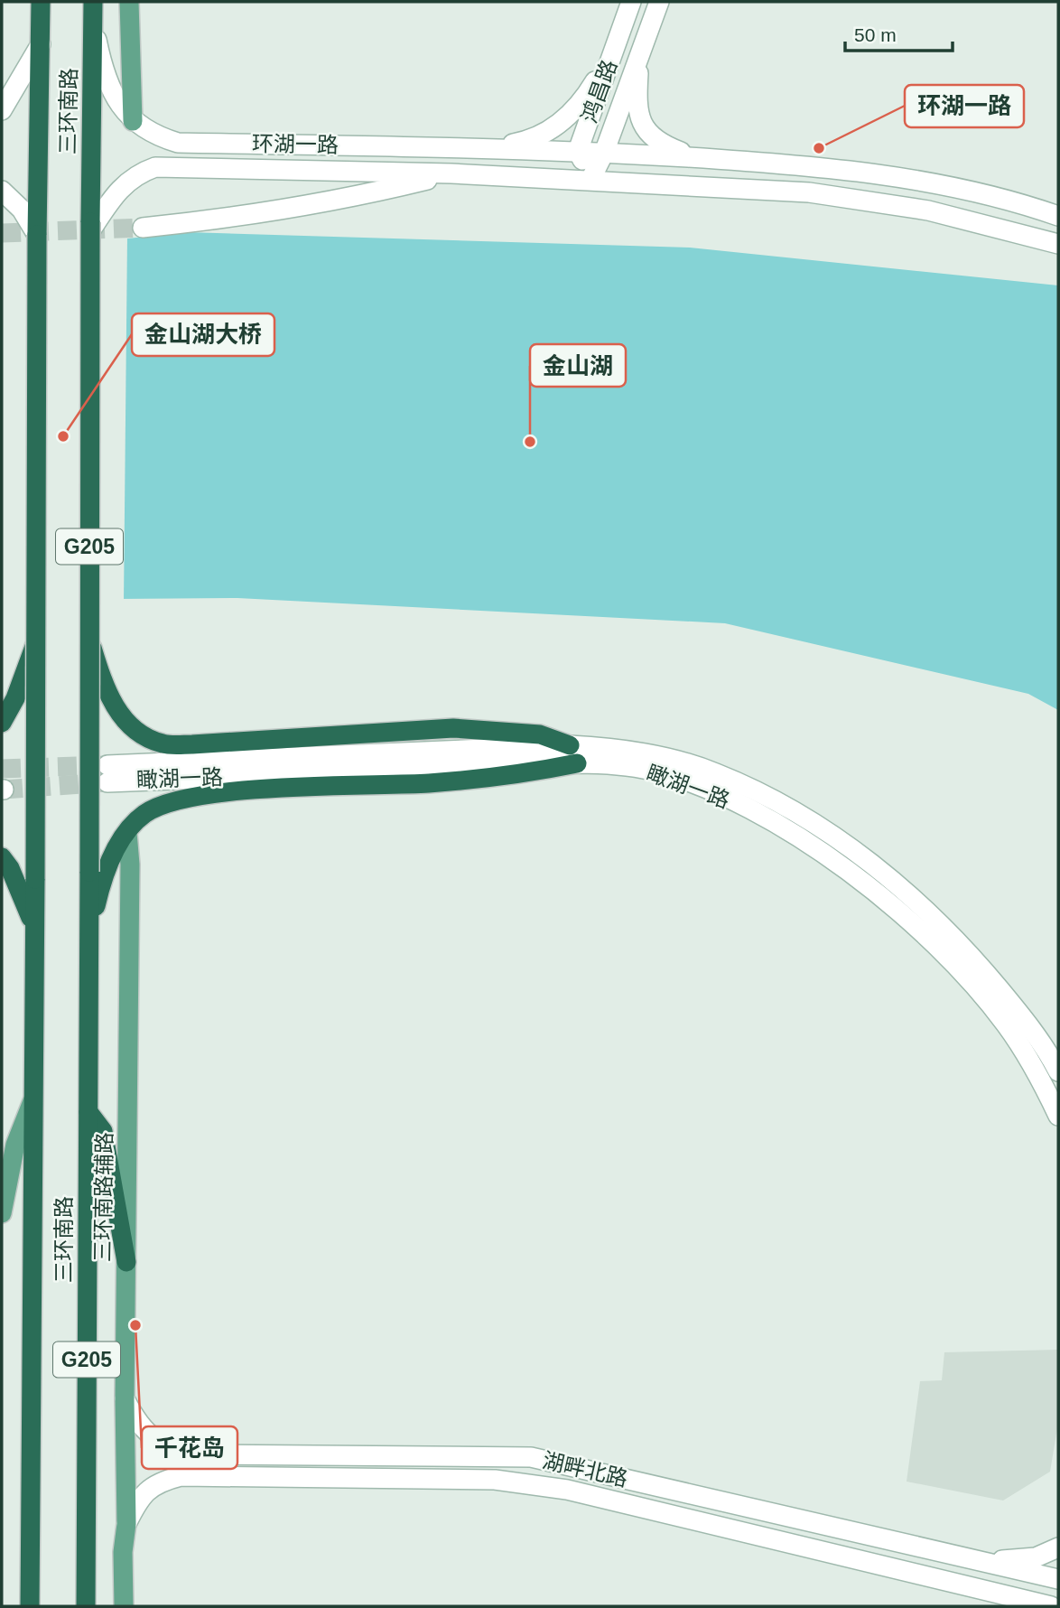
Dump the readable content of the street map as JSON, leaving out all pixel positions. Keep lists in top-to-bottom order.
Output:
{
  "streets": {
    "highway": ["三环南路", "G205"],
    "main road": ["三环南路辅路"],
    "street": [
      "鸿昌路",
      "环湖一路",
      "瞰湖一路",
      "湖畔北路"
    ]
  },
  "crossings": [
    ["鸿昌路", "环湖一路"],
    ["三环南路", "环湖一路"],
    ["三环南路", "G205"],
    ["环湖一路", "G205"],
    ["三环南路辅路", "湖畔北路"]
  ],
  "places": [
    "环湖一路",
    "金山湖大桥",
    "金山湖",
    "千花岛"
  ],
  "scale_bar": "50 m"
}
